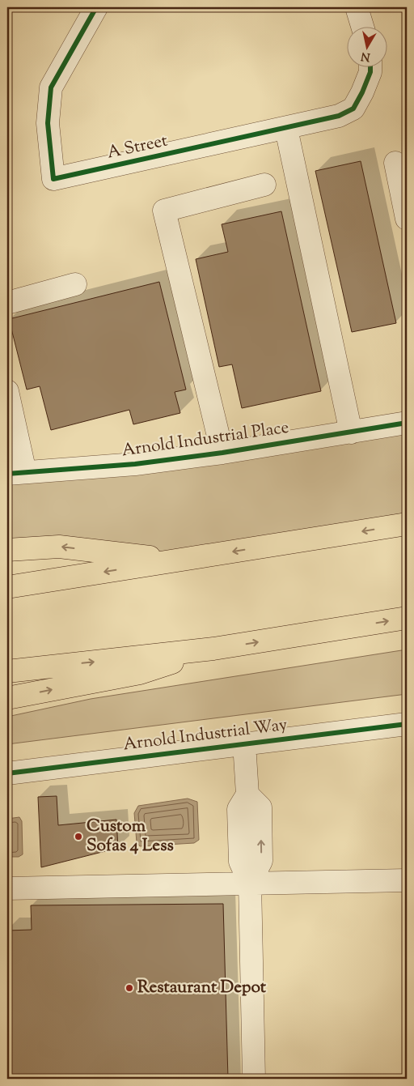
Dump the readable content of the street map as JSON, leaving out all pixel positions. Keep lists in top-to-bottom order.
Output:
{
  "streets": {
    "street": ["A Street", "Arnold Industrial Place", "Arnold Industrial Way"]
  },
  "places": ["Custom Sofas 4 Less", "Restaurant Depot"],
  "north": "bottom"
}
